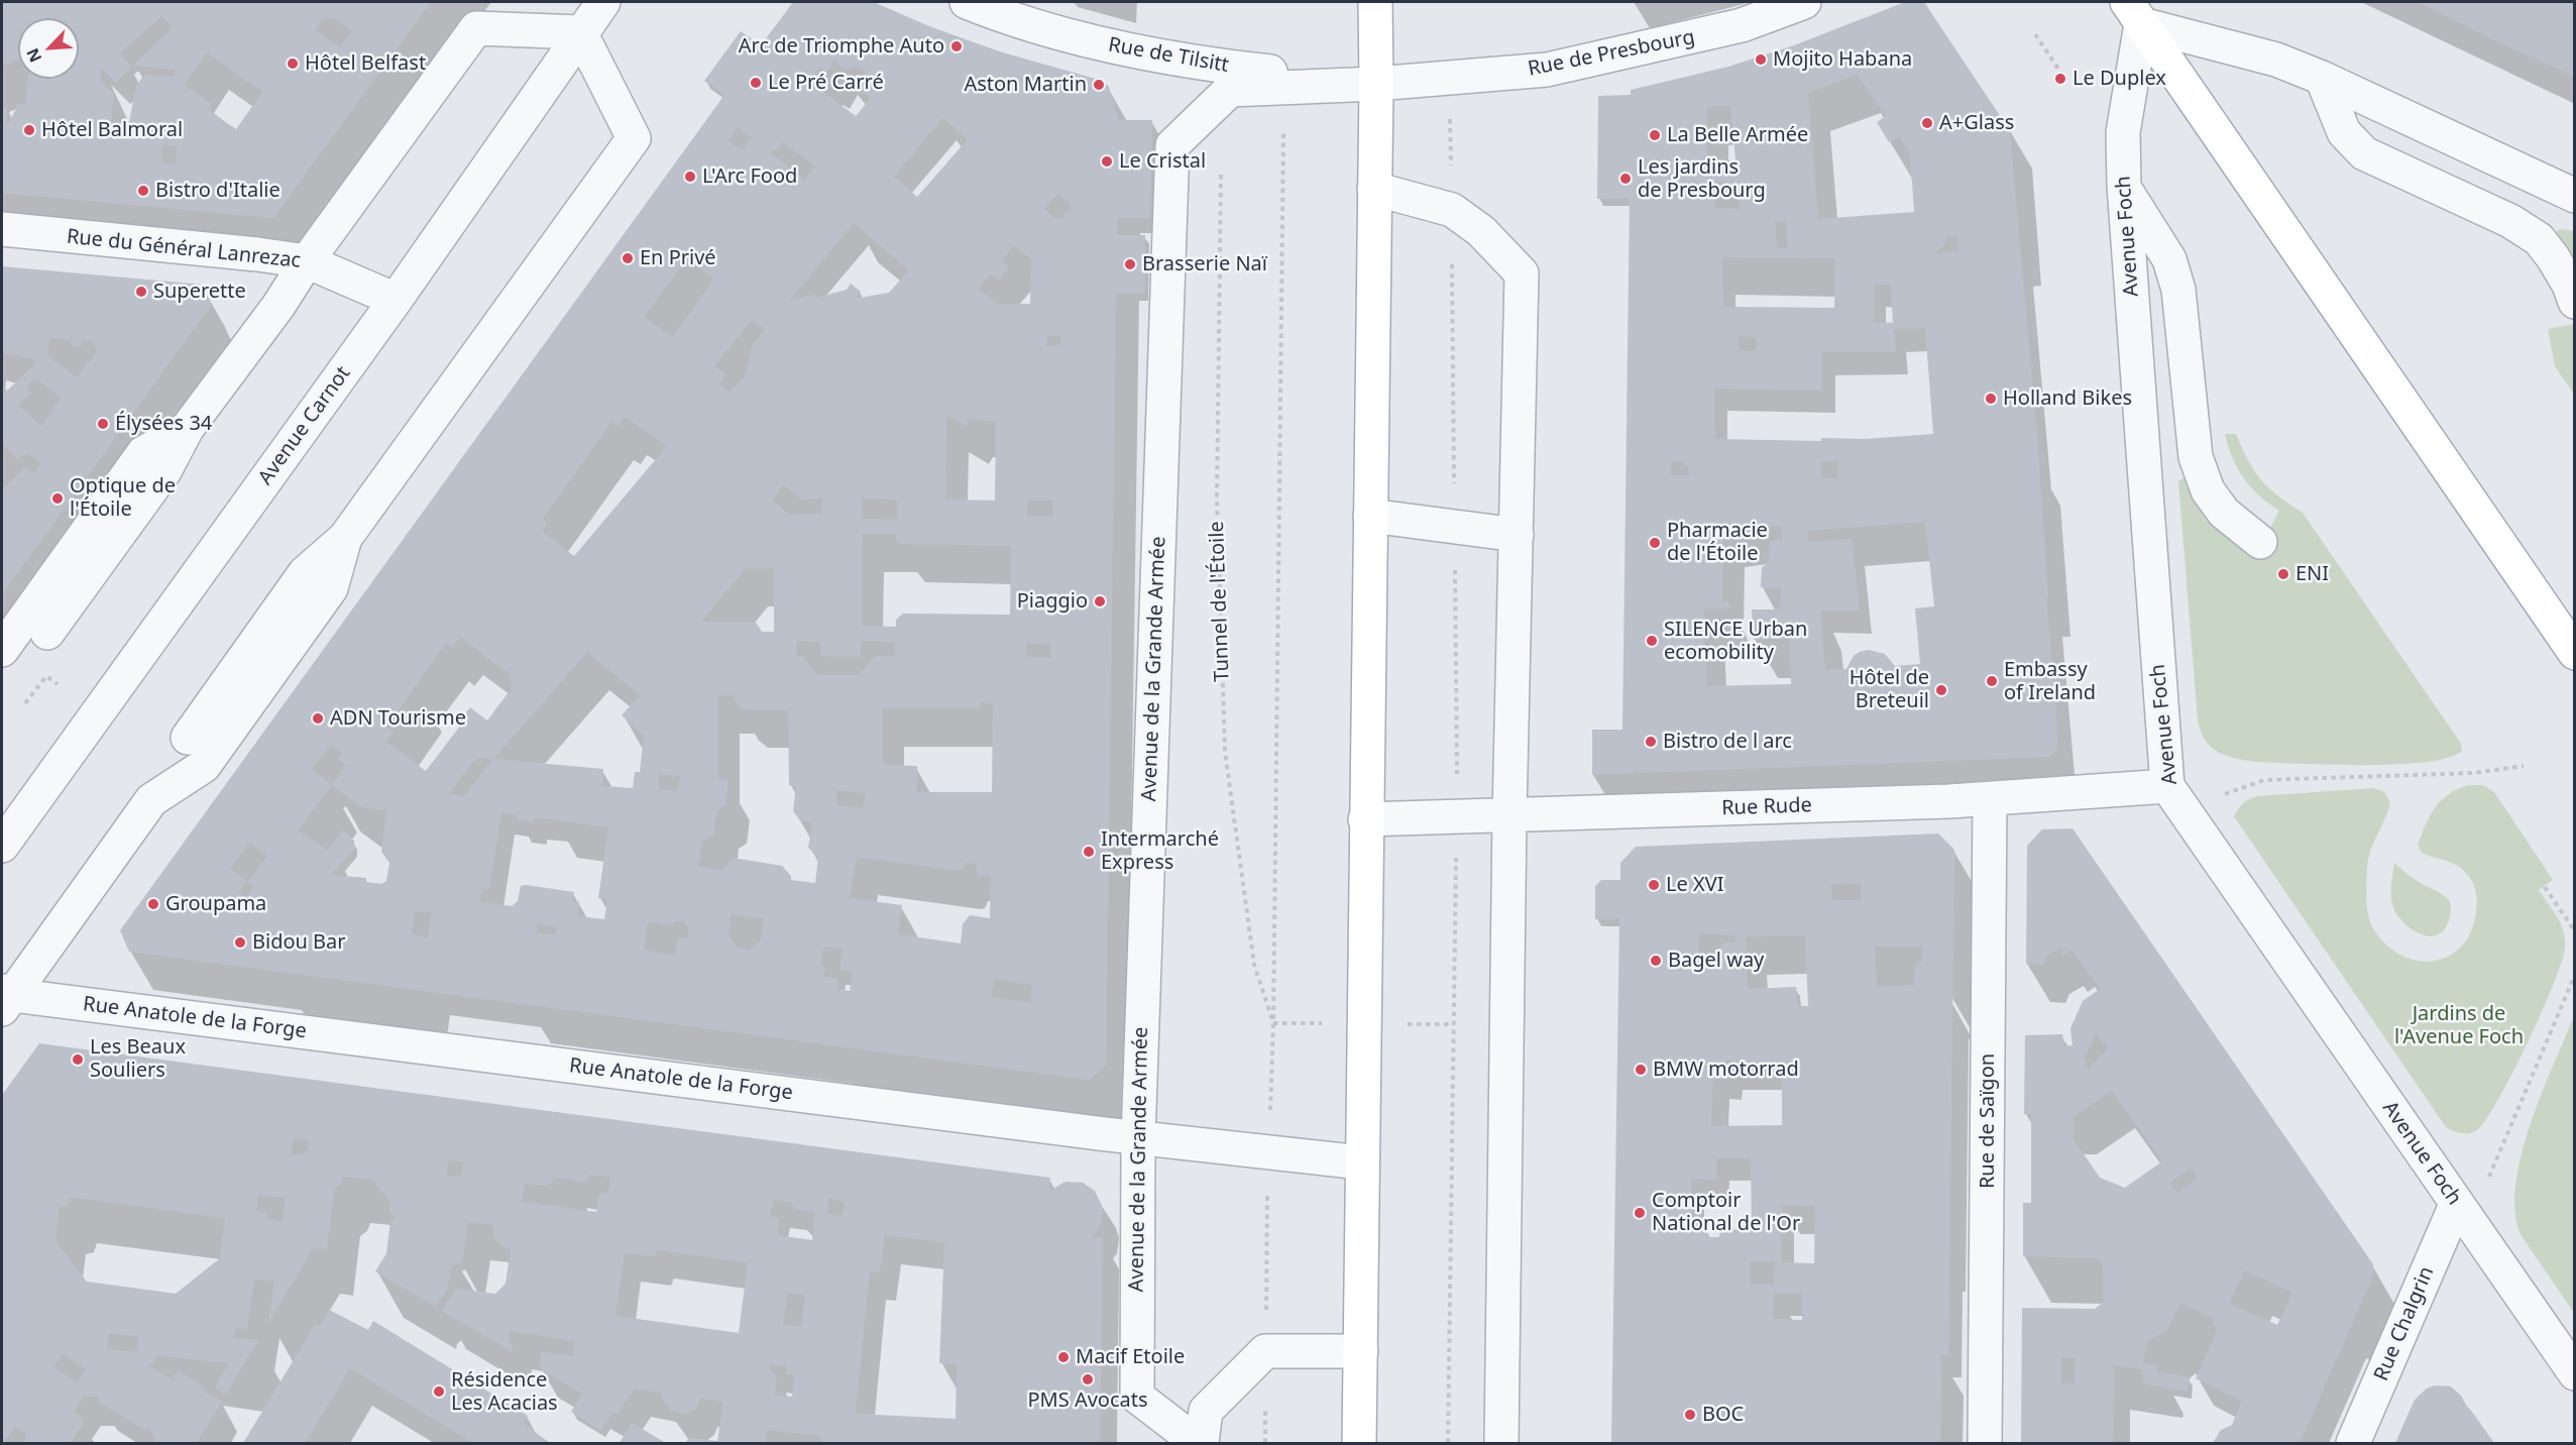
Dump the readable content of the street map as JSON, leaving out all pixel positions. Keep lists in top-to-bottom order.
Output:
{
  "streets": {
    "street": [
      "Rue de Presbourg",
      "Rue de Tilsitt",
      "Avenue Foch",
      "Rue du Général Lanrezac",
      "Avenue Carnot",
      "Avenue de la Grande Armée",
      "Rue Rude",
      "Rue Anatole de la Forge",
      "Rue de Saïgon",
      "Rue Chalgrin"
    ],
    "path": ["Tunnel de l'Étoile"]
  },
  "crossings": [
    ["Rue de Presbourg", "Rue de Tilsitt"],
    ["Rue de Presbourg", "Avenue de la Grande Armée"],
    ["Rue de Tilsitt", "Avenue de la Grande Armée"],
    ["Avenue Foch", "Rue Rude"],
    ["Avenue Foch", "Rue Chalgrin"],
    ["Rue du Général Lanrezac", "Avenue Carnot"],
    ["Tunnel de l'Étoile", "Avenue de la Grande Armée"],
    ["Avenue de la Grande Armée", "Rue Anatole de la Forge"],
    ["Rue Rude", "Rue de Saïgon"]
  ],
  "parks": ["Jardins de l'Avenue Foch"],
  "places": [
    "Arc de Triomphe Auto",
    "Mojito Habana",
    "Hôtel Belfast",
    "Le Duplex",
    "Le Pré Carré",
    "Aston Martin",
    "A+Glass",
    "Hôtel Balmoral",
    "La Belle Armée",
    "Le Cristal",
    "L'Arc Food",
    "Les jardins de Presbourg",
    "Bistro d'Italie",
    "En Privé",
    "Brasserie Naï",
    "Superette",
    "Holland Bikes",
    "Élysées 34",
    "Optique de l'Étoile",
    "Pharmacie de l'Étoile",
    "ENI",
    "Piaggio",
    "SILENCE Urban ecomobility",
    "Embassy of Ireland",
    "Hôtel de Breteuil",
    "ADN Tourisme",
    "Bistro de l arc",
    "Intermarché Express",
    "Le XVI",
    "Groupama",
    "Bidou Bar",
    "Bagel way",
    "Les Beaux Souliers",
    "BMW motorrad",
    "Comptoir National de l'Or",
    "Macif Etoile",
    "PMS Avocats",
    "Résidence Les Acacias",
    "BOC"
  ],
  "north": "bottom left"
}
